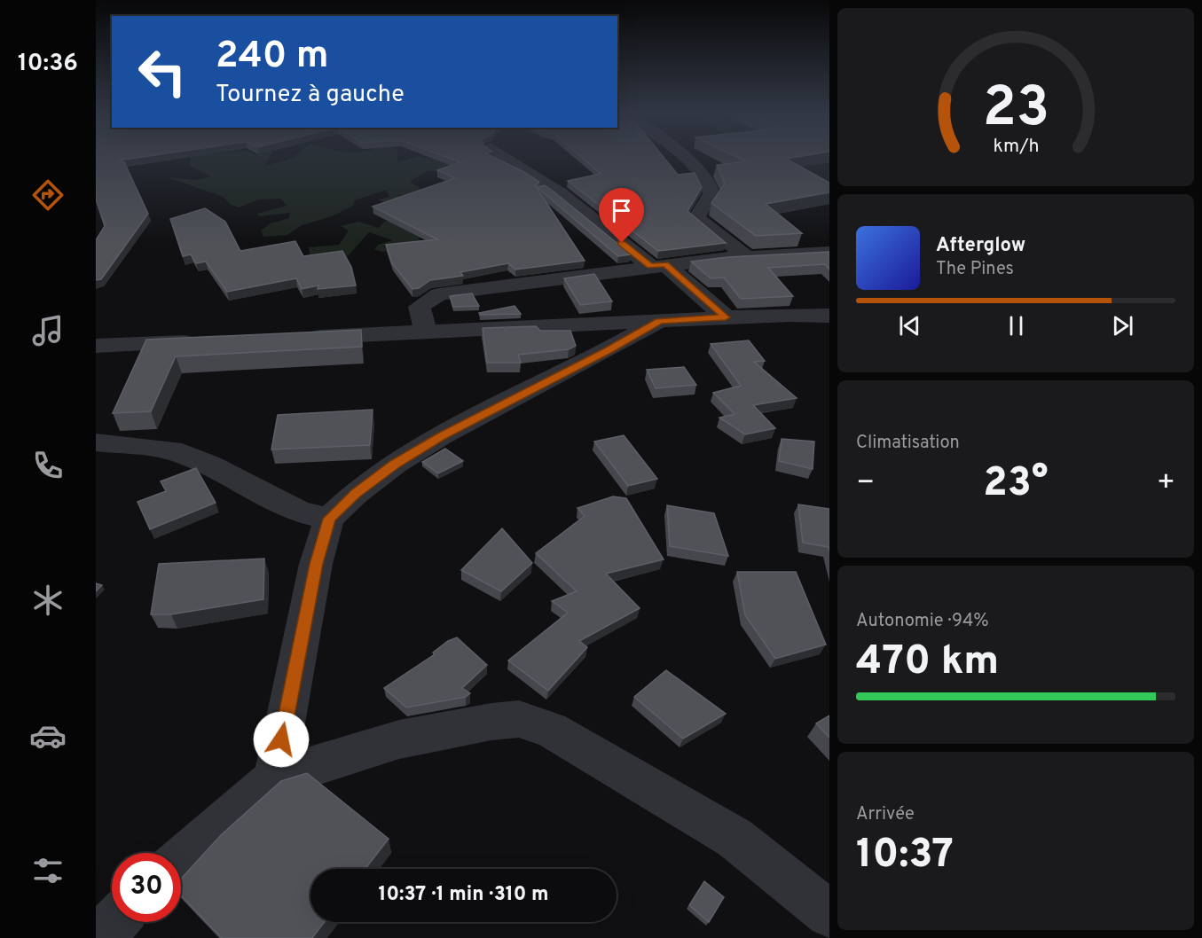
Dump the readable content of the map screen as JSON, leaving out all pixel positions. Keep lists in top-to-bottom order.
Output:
{
  "page": {
    "tabs": "10:36",
    "turn": ["240 m", "Tournez à gauche"],
    "song": ["Afterglow", "The Pines"],
    "tile": [
      "Climatisation",
      ["Autonomie · 94%", "470 km"],
      ["Arrivée", "10:37"]
    ],
    "heat": ["−", "23°", "+"],
    "limit": "30",
    "trip": "10:37 · 1 min · 310 m",
    "gauge": ["23", "km/h"]
  }
}
